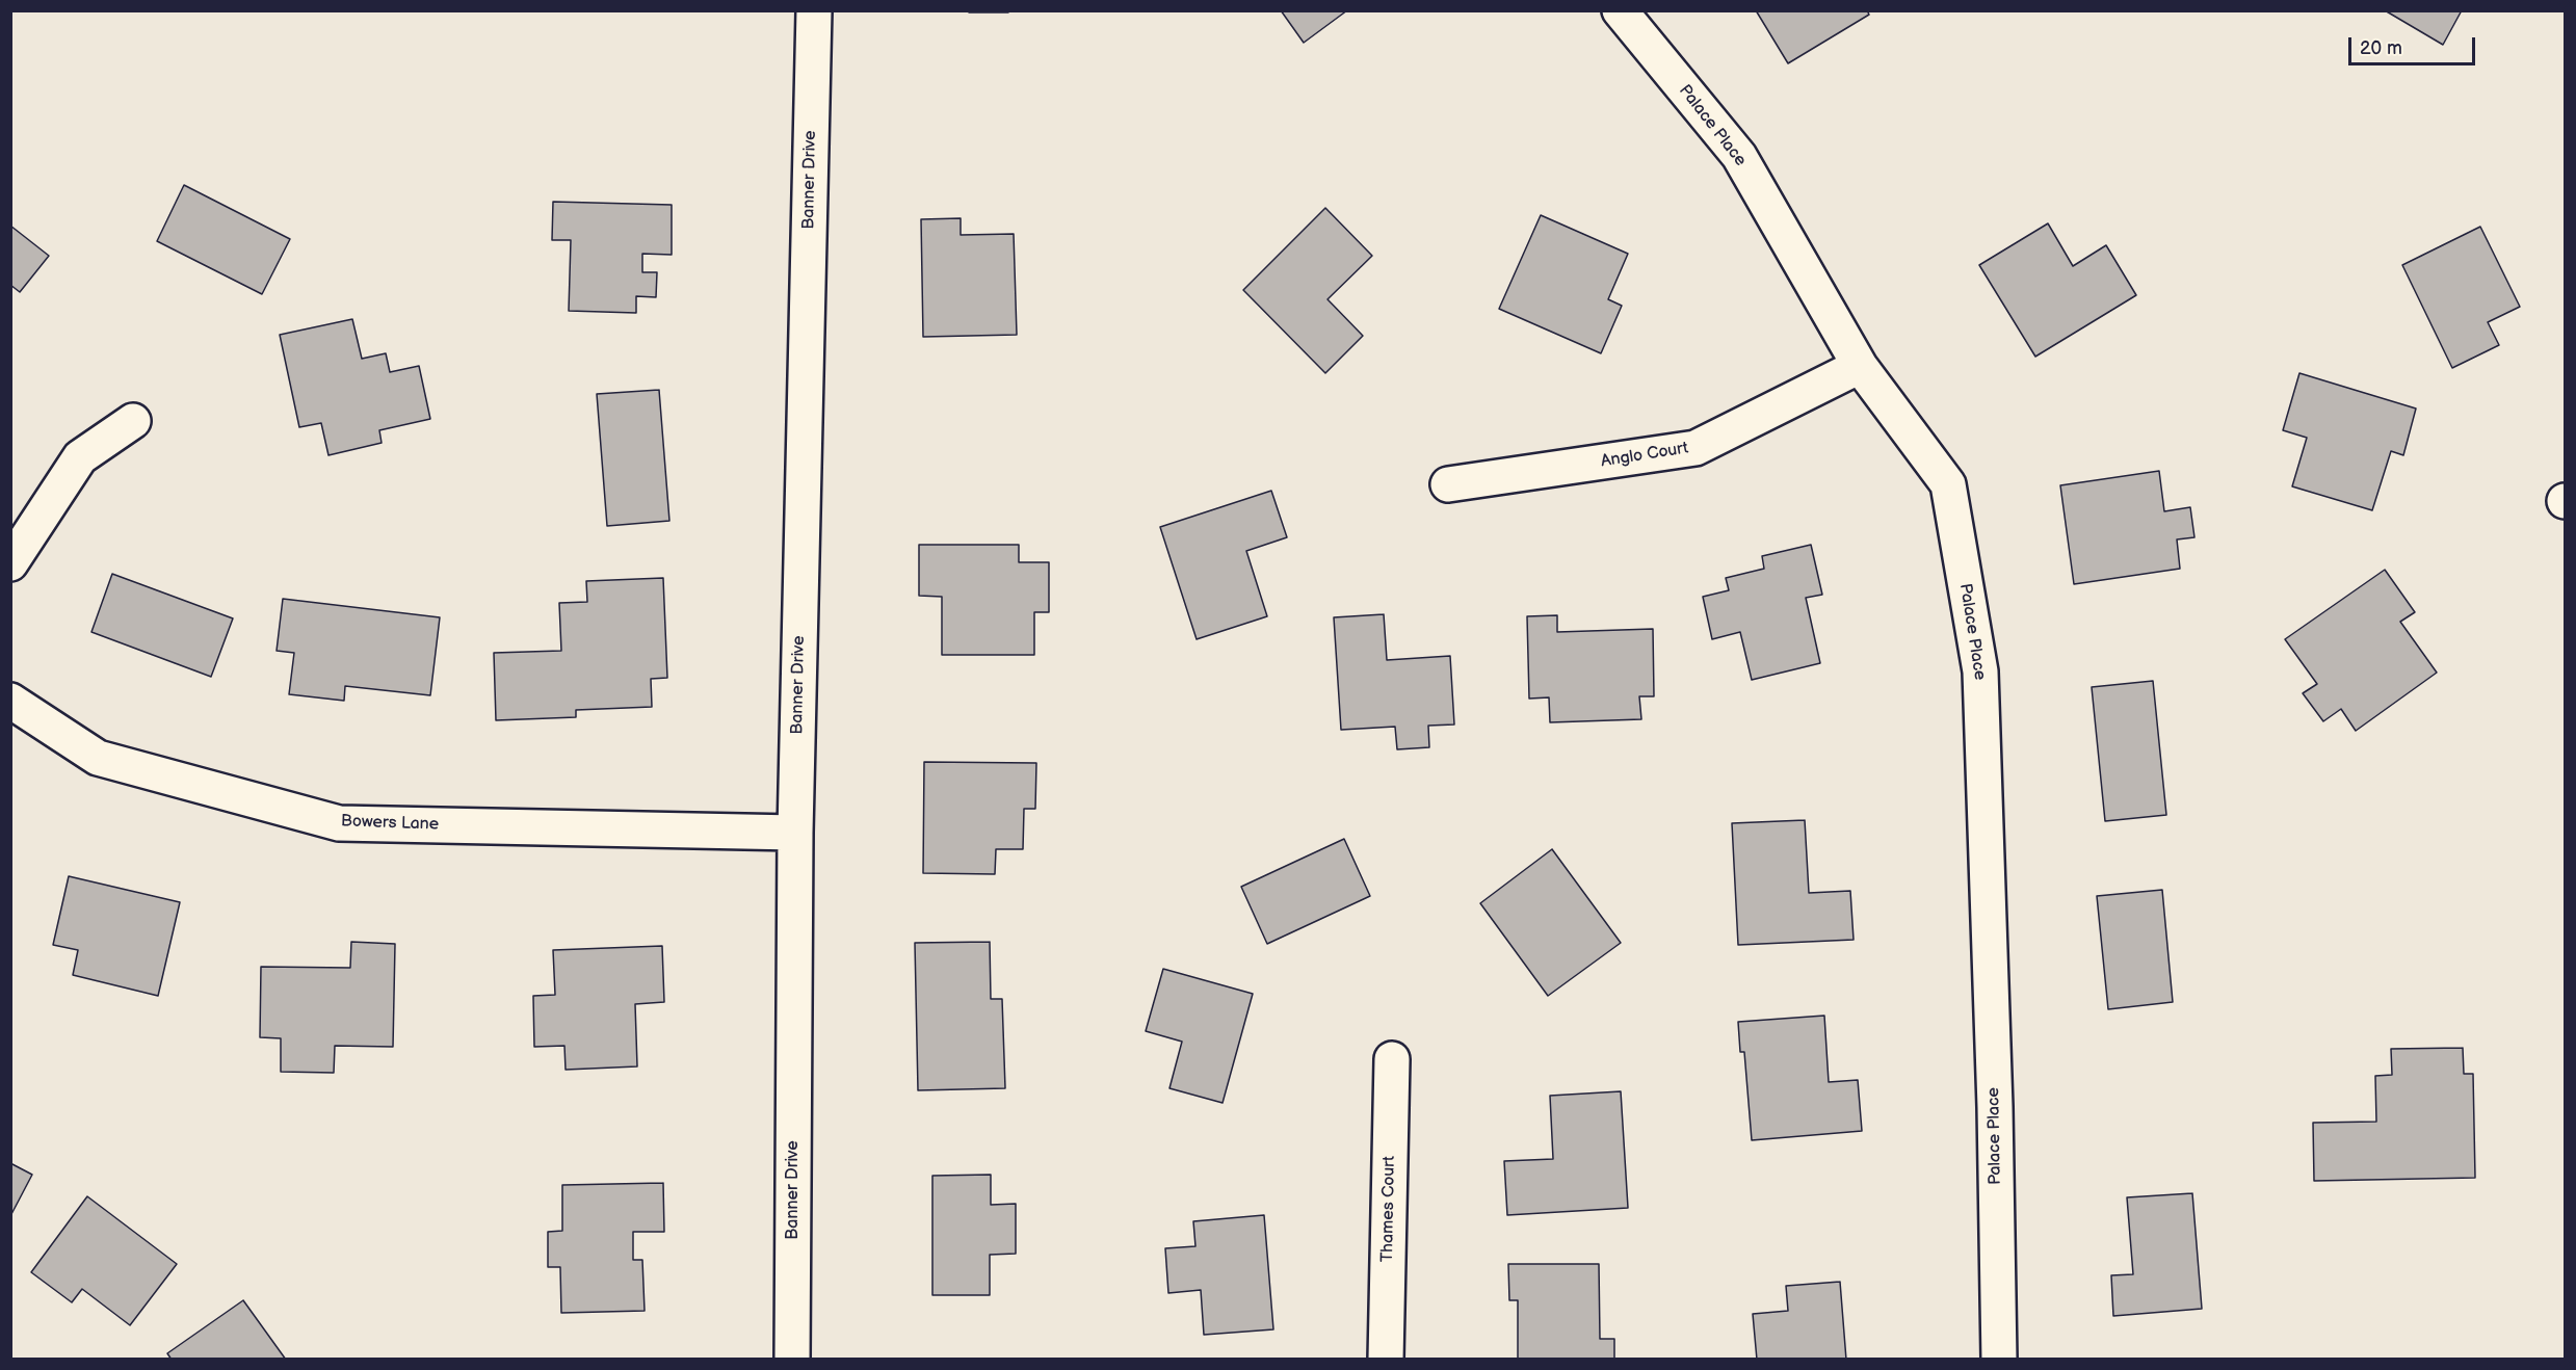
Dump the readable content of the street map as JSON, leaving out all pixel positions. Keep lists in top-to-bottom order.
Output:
{
  "streets": {
    "street": [
      "Palace Place",
      "Banner Drive",
      "Anglo Court",
      "Bowers Lane",
      "Thames Court"
    ]
  },
  "crossings": [
    ["Palace Place", "Anglo Court"],
    ["Banner Drive", "Bowers Lane"]
  ],
  "scale_bar": "20 m"
}
